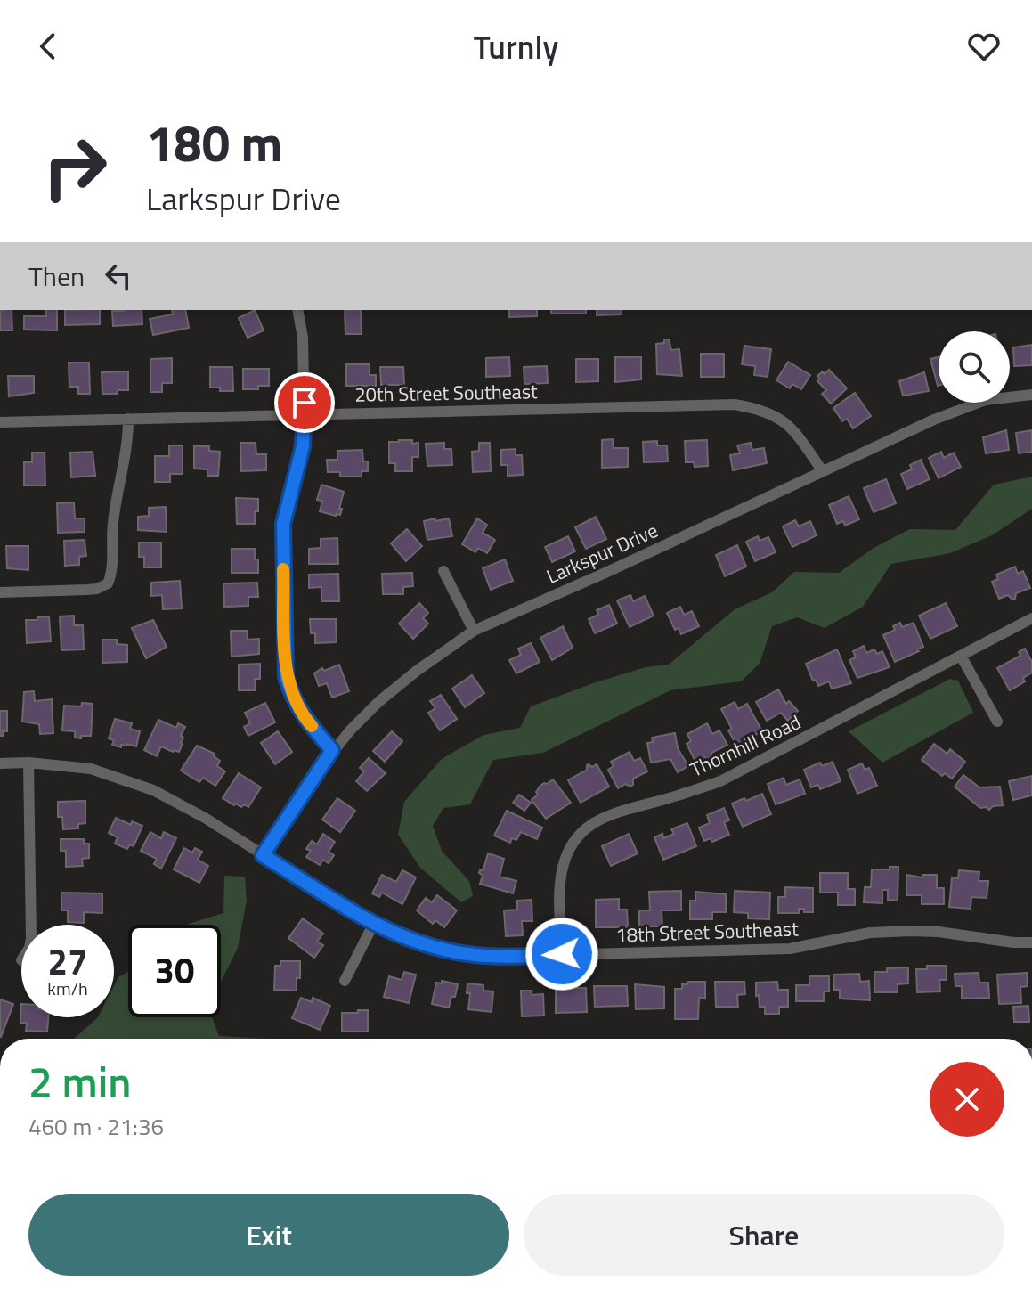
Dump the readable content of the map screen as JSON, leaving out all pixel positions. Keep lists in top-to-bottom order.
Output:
{
  "streets": {
    "street": [
      "20th Street Southeast",
      "Larkspur Drive",
      "Thornhill Road",
      "18th Street Southeast"
    ]
  },
  "crossings": [
    ["20th Street Southeast", "Larkspur Drive"],
    ["Larkspur Drive", "18th Street Southeast"],
    ["Thornhill Road", "18th Street Southeast"]
  ],
  "page": {
    "header": "Turnly",
    "turn": ["180 m", "Larkspur Drive"],
    "then": "Then",
    "speed": "27 km/h",
    "limit": "30",
    "heading": ["2 min", "460 m · 21:36"],
    "buttons": ["Exit", "Share"]
  }
}
